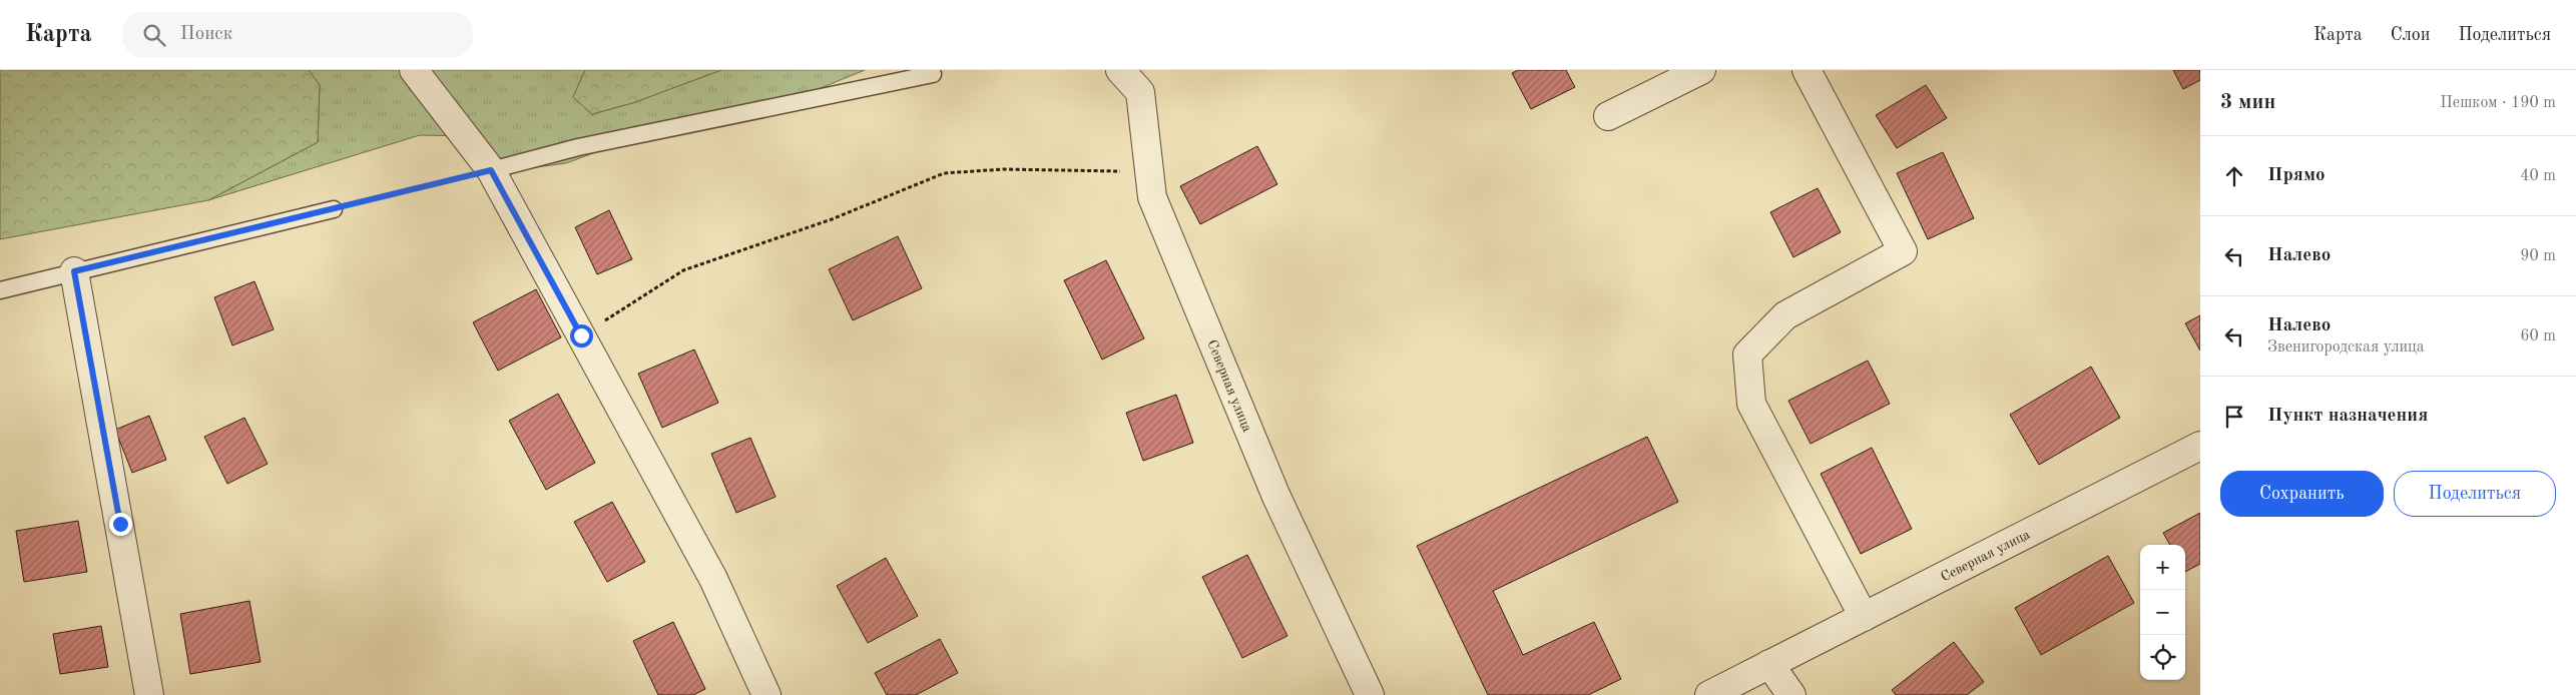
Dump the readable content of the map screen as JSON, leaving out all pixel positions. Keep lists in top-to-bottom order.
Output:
{
  "streets": {
    "street": ["Северная улица"]
  },
  "page": {
    "header": "Карта",
    "search": "Поиск",
    "nav": ["Карта", "Слои", "Поделиться"],
    "heading": ["3 мин", "Пешком · 190 m"],
    "list": [
      ["Прямо", "40 m"],
      ["Налево", "90 m"],
      ["Налево", "Звенигородская улица", "60 m"],
      "Пункт назначения"
    ],
    "buttons": ["Сохранить", "Поделиться"],
    "map_buttons": ["+", "−"]
  }
}
